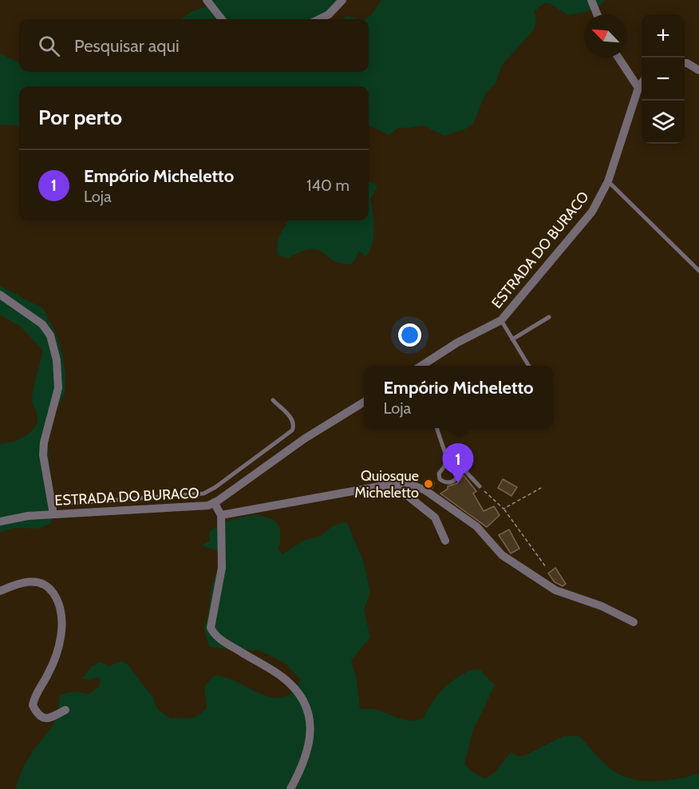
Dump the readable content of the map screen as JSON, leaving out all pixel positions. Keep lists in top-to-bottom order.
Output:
{
  "streets": {
    "street": ["ESTRADA DO BURACO"]
  },
  "places": ["Quiosque Micheletto"],
  "north": "top left",
  "page": {
    "map_buttons": ["+", "−"],
    "search": "Pesquisar aqui",
    "heading": "Por perto",
    "list": [
      {
        "mark": "1",
        "name": "Empório Micheletto",
        "note": "Loja",
        "value": "140 m"
      }
    ],
    "popup": ["Empório Micheletto", "Loja"],
    "pins": "1"
  }
}
